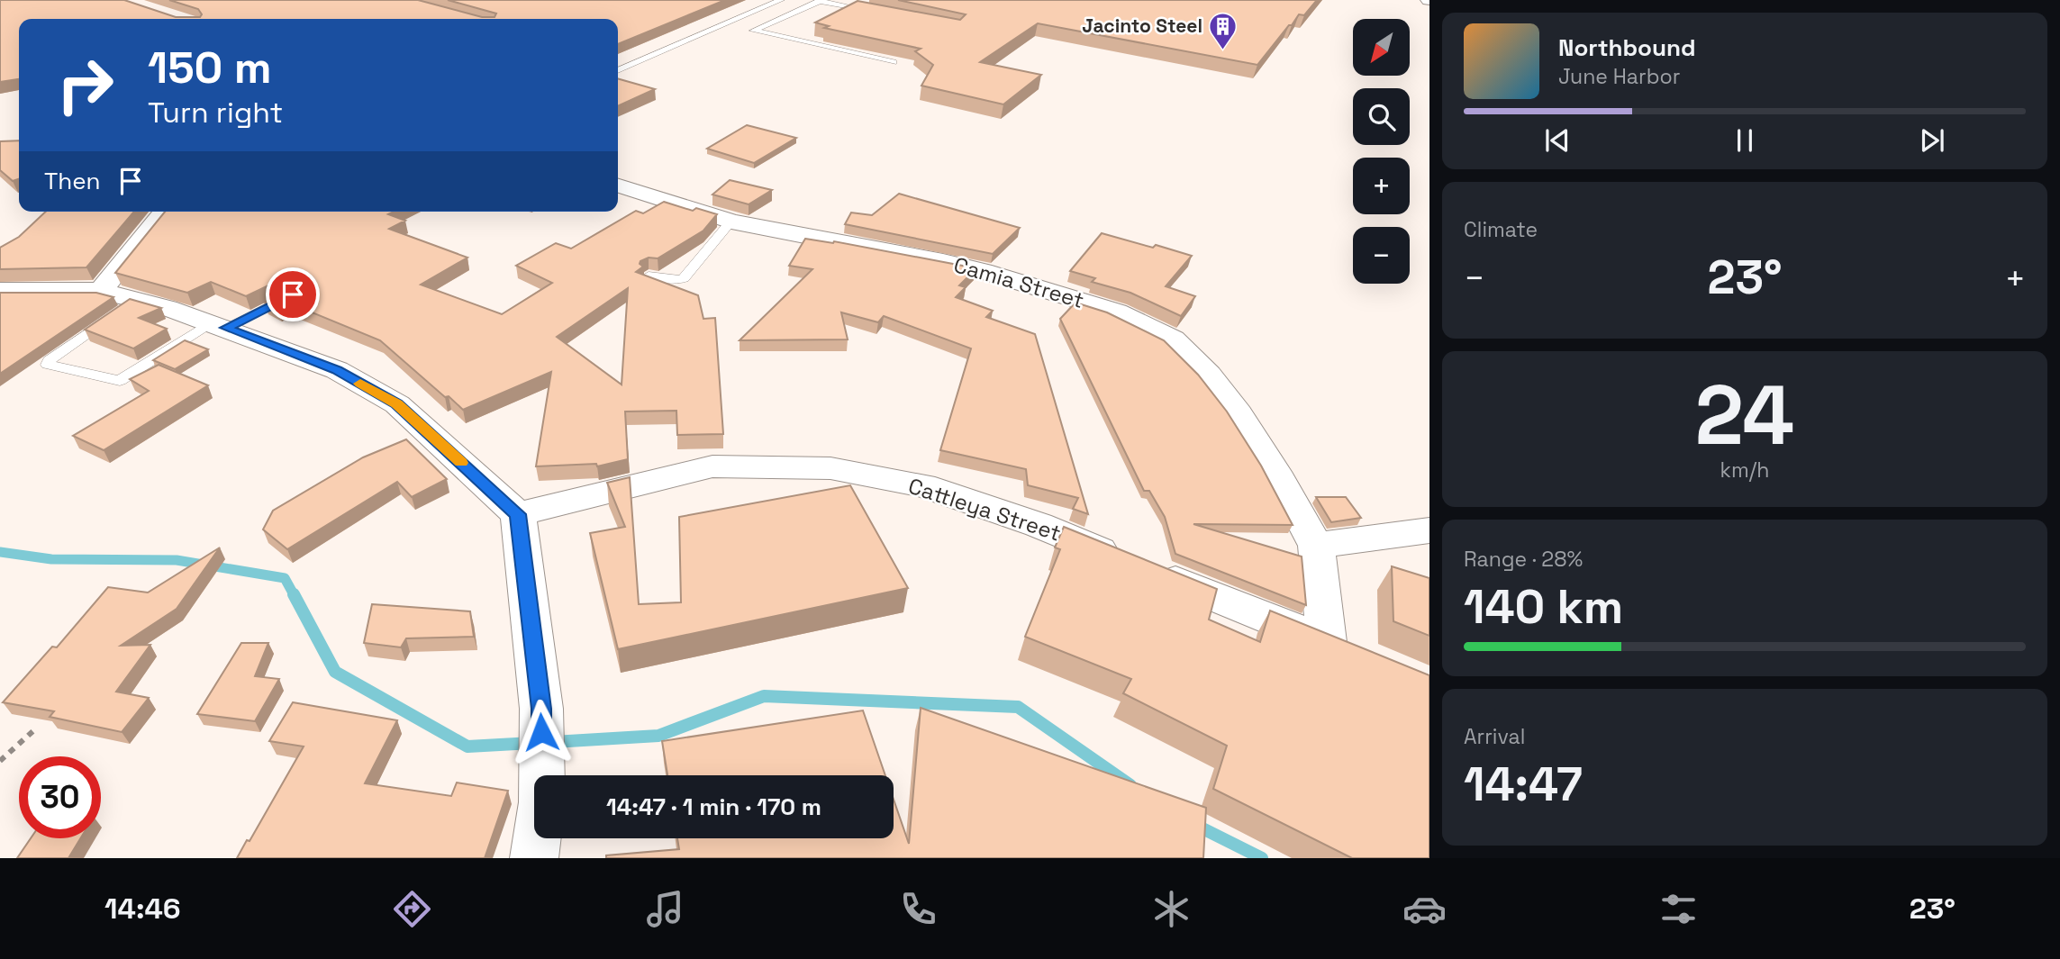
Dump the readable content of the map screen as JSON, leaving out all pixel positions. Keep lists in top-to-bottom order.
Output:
{
  "streets": {
    "street": ["Camia Street", "Cattleya Street"]
  },
  "crossings": [
    ["Camia Street", "Cattleya Street"]
  ],
  "places": {
    "building": ["Jacinto Steel"]
  },
  "north": "bottom left",
  "page": {
    "map_buttons": ["+", "−"],
    "turn": ["150 m", "Turn right"],
    "song": ["Northbound", "June Harbor"],
    "then": "Then",
    "tile": [
      "Climate",
      ["24", "km/h"],
      ["Range · 28%", "140 km"],
      ["Arrival", "14:47"]
    ],
    "heat": ["−", "23°", "+"],
    "limit": "30",
    "trip": "14:47 · 1 min · 170 m",
    "tabs": ["14:46", "23°"]
  }
}
